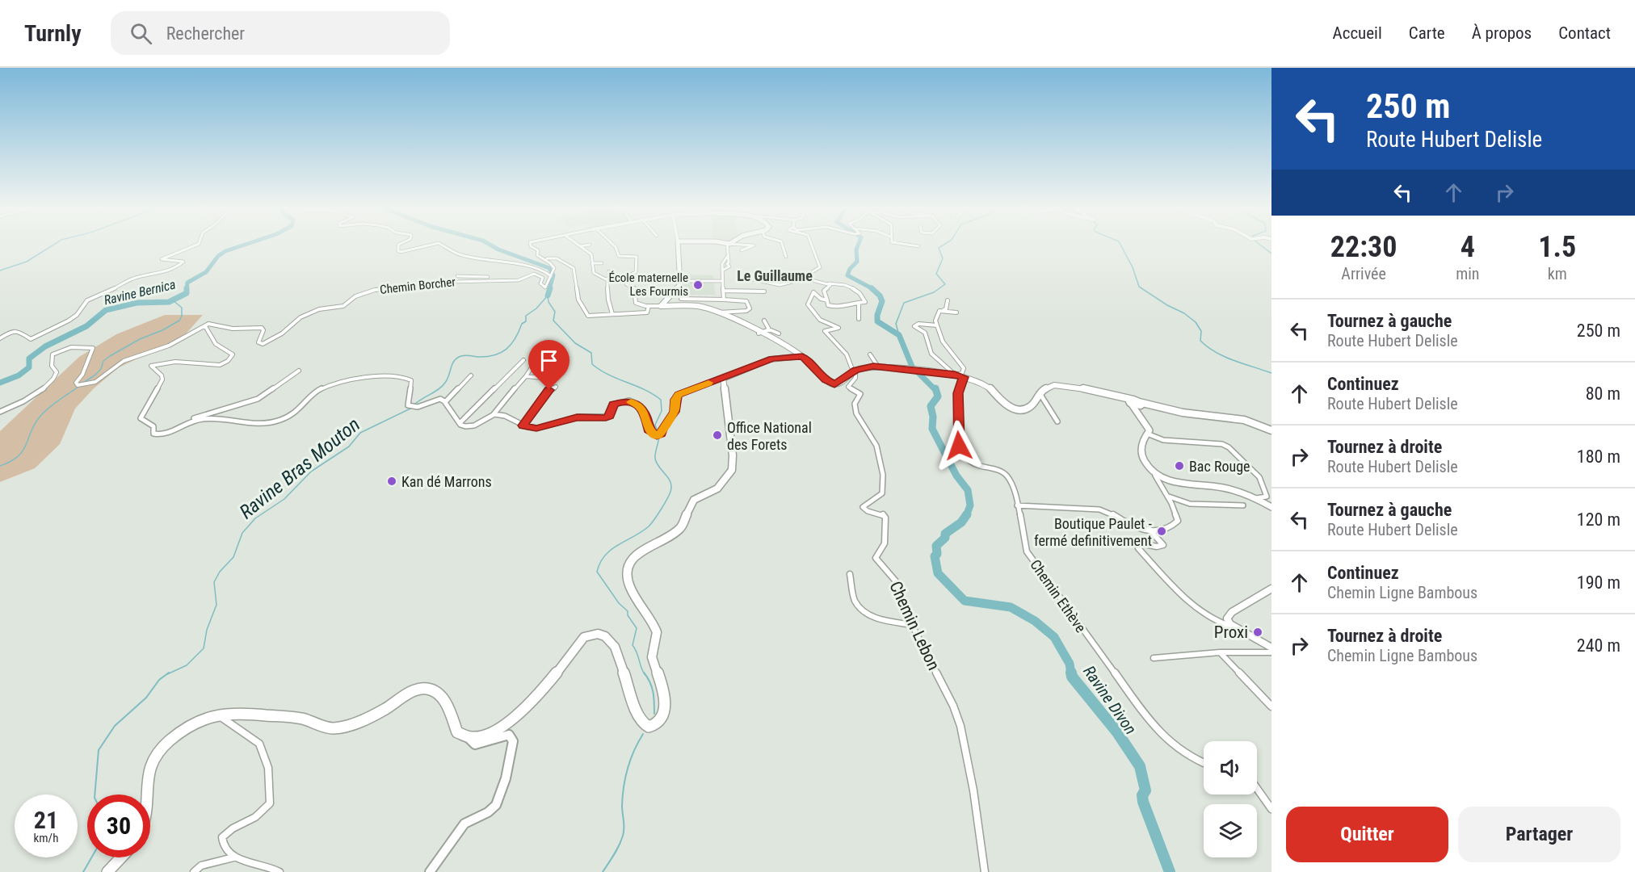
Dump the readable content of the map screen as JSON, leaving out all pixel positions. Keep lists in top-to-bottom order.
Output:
{
  "streets": {
    "street": ["Chemin Borcher", "Chemin Ethève", "Chemin Lebon"]
  },
  "districts": ["Le Guillaume"],
  "water": ["Ravine Bernica", "Ravine Bras Mouton", "Ravine Divon"],
  "places": [
    "École maternelle Les Fourmis",
    "Office National des Forets",
    "Bac Rouge",
    "Kan dé Marrons",
    "Boutique Paulet - fermé definitivement",
    "Proxi"
  ],
  "page": {
    "header": "Turnly",
    "search": "Rechercher",
    "nav": [
      "Accueil",
      "Carte",
      "À propos",
      "Contact"
    ],
    "turn": ["250 m", "Route Hubert Delisle"],
    "eta": [
      "22:30",
      "Arrivée",
      "4",
      "min",
      "1.5",
      "km"
    ],
    "list": [
      {
        "name": "Tournez à gauche",
        "note": "Route Hubert Delisle",
        "value": "250 m"
      },
      {
        "name": "Continuez",
        "note": "Route Hubert Delisle",
        "value": "80 m"
      },
      {
        "name": "Tournez à droite",
        "note": "Route Hubert Delisle",
        "value": "180 m"
      },
      {
        "name": "Tournez à gauche",
        "note": "Route Hubert Delisle",
        "value": "120 m"
      },
      {
        "name": "Continuez",
        "note": "Chemin Ligne Bambous",
        "value": "190 m"
      },
      {
        "name": "Tournez à droite",
        "note": "Chemin Ligne Bambous",
        "value": "240 m"
      }
    ],
    "speed": "21 km/h",
    "limit": "30",
    "buttons": ["Quitter", "Partager"]
  }
}
